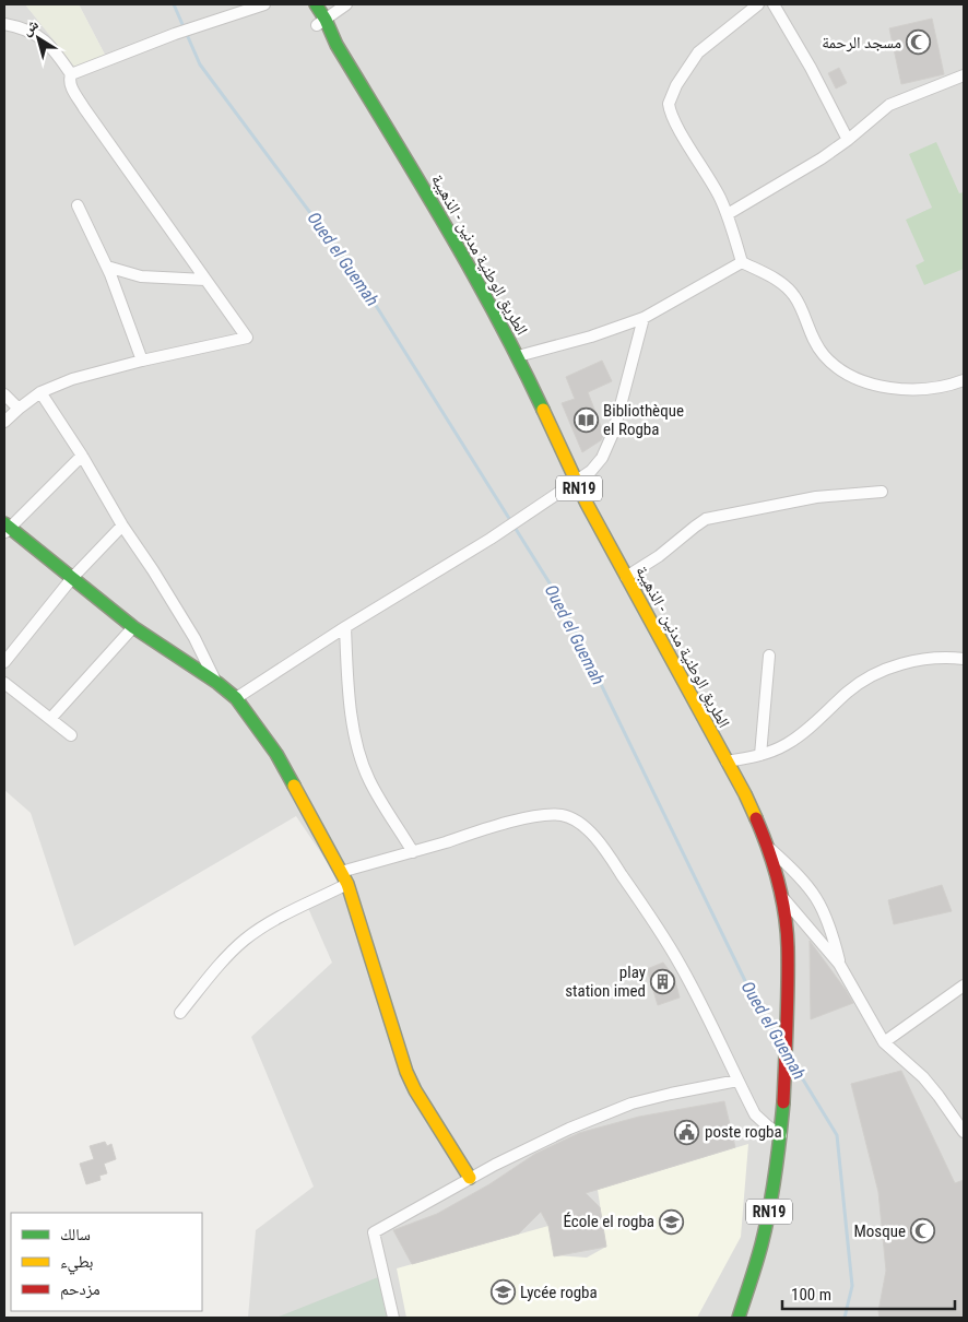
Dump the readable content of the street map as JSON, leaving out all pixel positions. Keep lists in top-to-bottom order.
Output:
{
  "streets": {
    "main road": ["الطريق الوطنية مدنين - الذهيبة", "RN19"]
  },
  "water": ["Oued el Guemah"],
  "places": {
    "mosque": ["مسجد الرحمة", "Mosque"],
    "library": ["Bibliothèque el Rogba"],
    "building": ["play station imed"],
    "public building": ["poste rogba"],
    "school or university": ["École el rogba", "Lycée rogba"]
  },
  "legend": ["سالك", "بطيء", "مزدحم"],
  "scale_bar": "100 m",
  "north": "top left"
}
